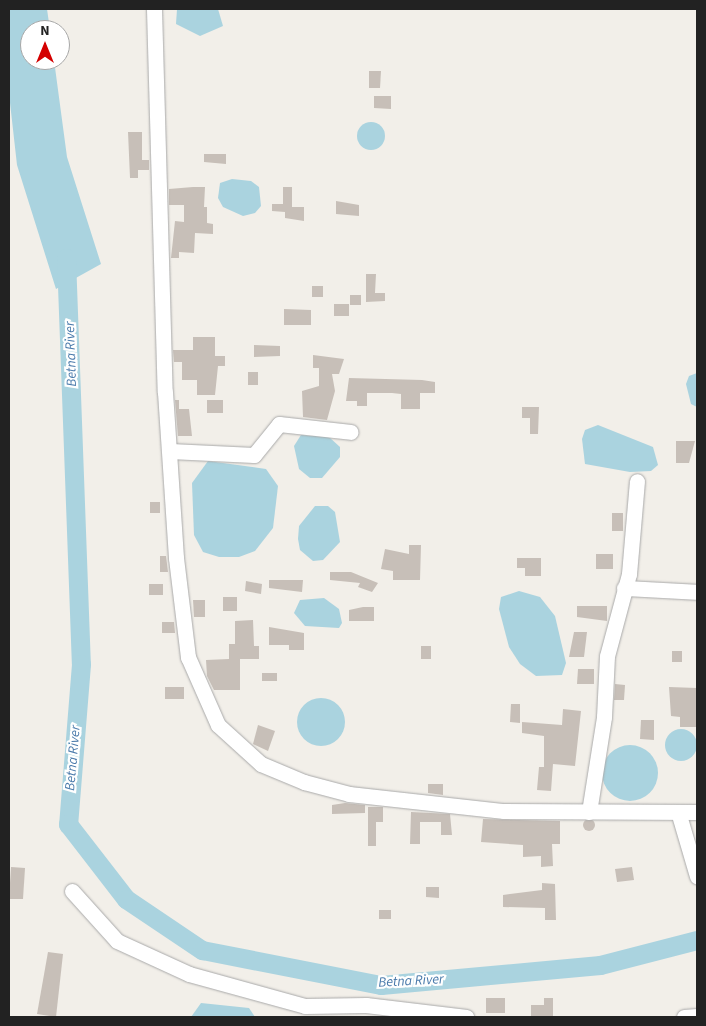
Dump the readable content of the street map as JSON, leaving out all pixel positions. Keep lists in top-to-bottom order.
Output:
{
  "water": ["Betna River"],
  "north": "top"
}
